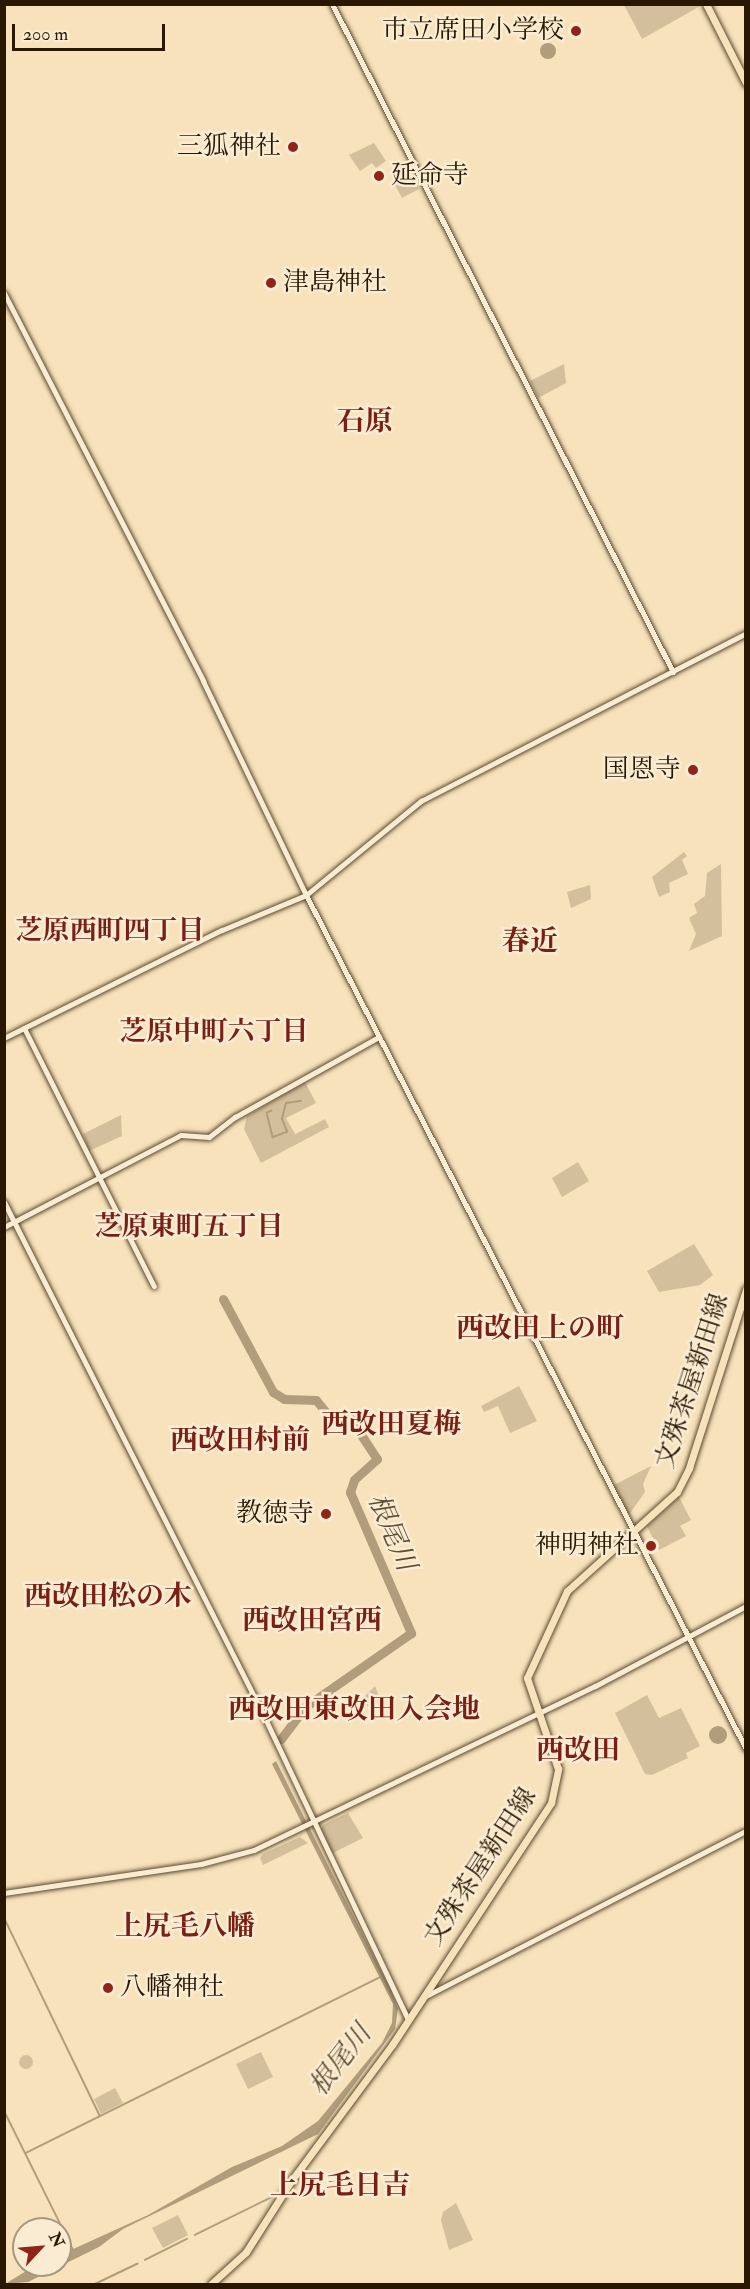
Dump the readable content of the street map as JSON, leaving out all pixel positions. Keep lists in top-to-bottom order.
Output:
{
  "streets": {
    "main road": ["文殊茶屋新田線"]
  },
  "districts": [
    "石原",
    "芝原西町四丁目",
    "春近",
    "芝原中町六丁目",
    "芝原東町五丁目",
    "西改田上の町",
    "西改田夏梅",
    "西改田村前",
    "西改田松の木",
    "西改田宮西",
    "西改田東改田入会地",
    "西改田",
    "上尻毛八幡",
    "上尻毛日吉"
  ],
  "water": ["根尾川"],
  "places": [
    "市立席田小学校",
    "三狐神社",
    "延命寺",
    "津島神社",
    "国恩寺",
    "教徳寺",
    "神明神社",
    "八幡神社"
  ],
  "scale_bar": "200 m",
  "north": "top right"
}
